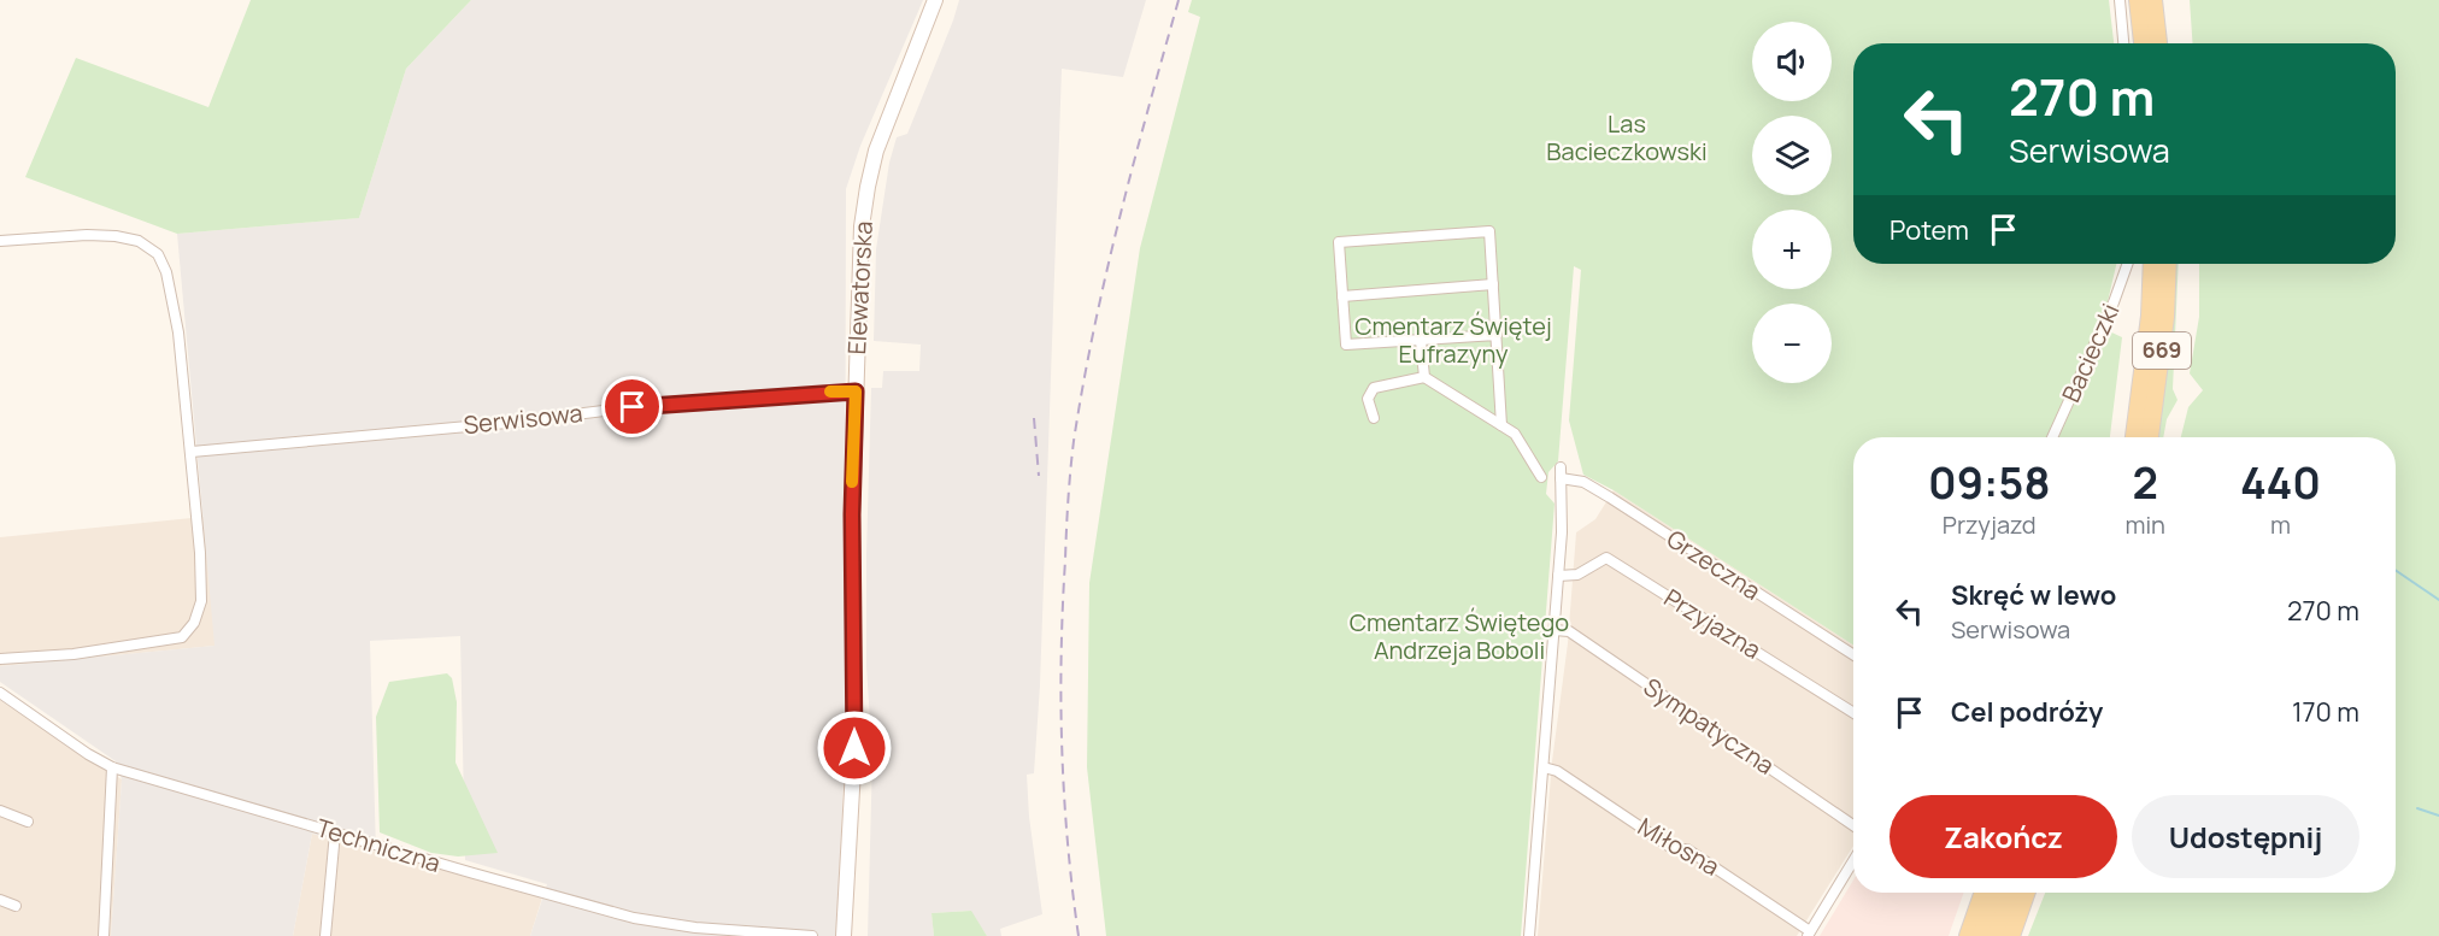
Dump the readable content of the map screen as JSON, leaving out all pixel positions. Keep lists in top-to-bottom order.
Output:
{
  "streets": {
    "main road": ["669"],
    "street": [
      "Elewatorska",
      "Bacieczki",
      "Serwisowa",
      "Grzeczna",
      "Przyjazna",
      "Sympatyczna",
      "Techniczna",
      "Miłosna"
    ]
  },
  "crossings": [
    ["Elewatorska", "Serwisowa"],
    ["Grzeczna", "Przyjazna"]
  ],
  "parks": ["Las Bacieczkowski", "Cmentarz Świętej Eufrazyny", "Cmentarz Świętego Andrzeja Boboli"],
  "page": {
    "map_buttons": ["+", "−"],
    "turn": ["270 m", "Serwisowa"],
    "then": "Potem",
    "eta": [
      "09:58",
      "Przyjazd",
      "2",
      "min",
      "440",
      "m"
    ],
    "list": [
      {
        "name": "Skręć w lewo",
        "note": "Serwisowa",
        "value": "270 m"
      },
      {
        "name": "Cel podróży",
        "value": "170 m"
      }
    ],
    "buttons": ["Zakończ", "Udostępnij"]
  }
}
